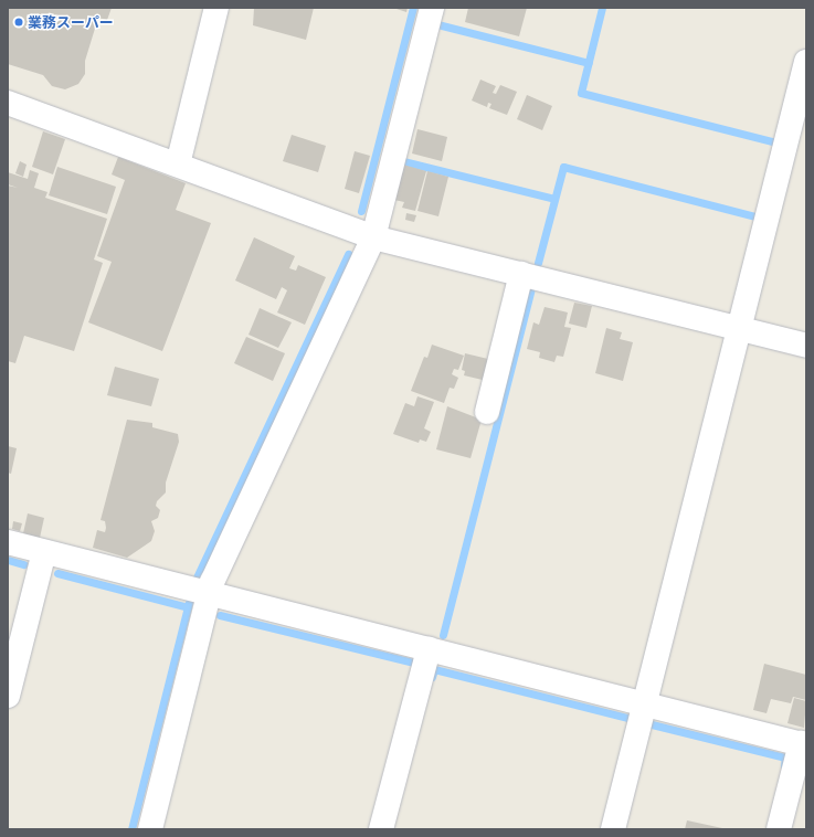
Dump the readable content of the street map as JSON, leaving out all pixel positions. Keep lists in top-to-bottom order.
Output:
{
  "places": ["業務スーパー"]
}
